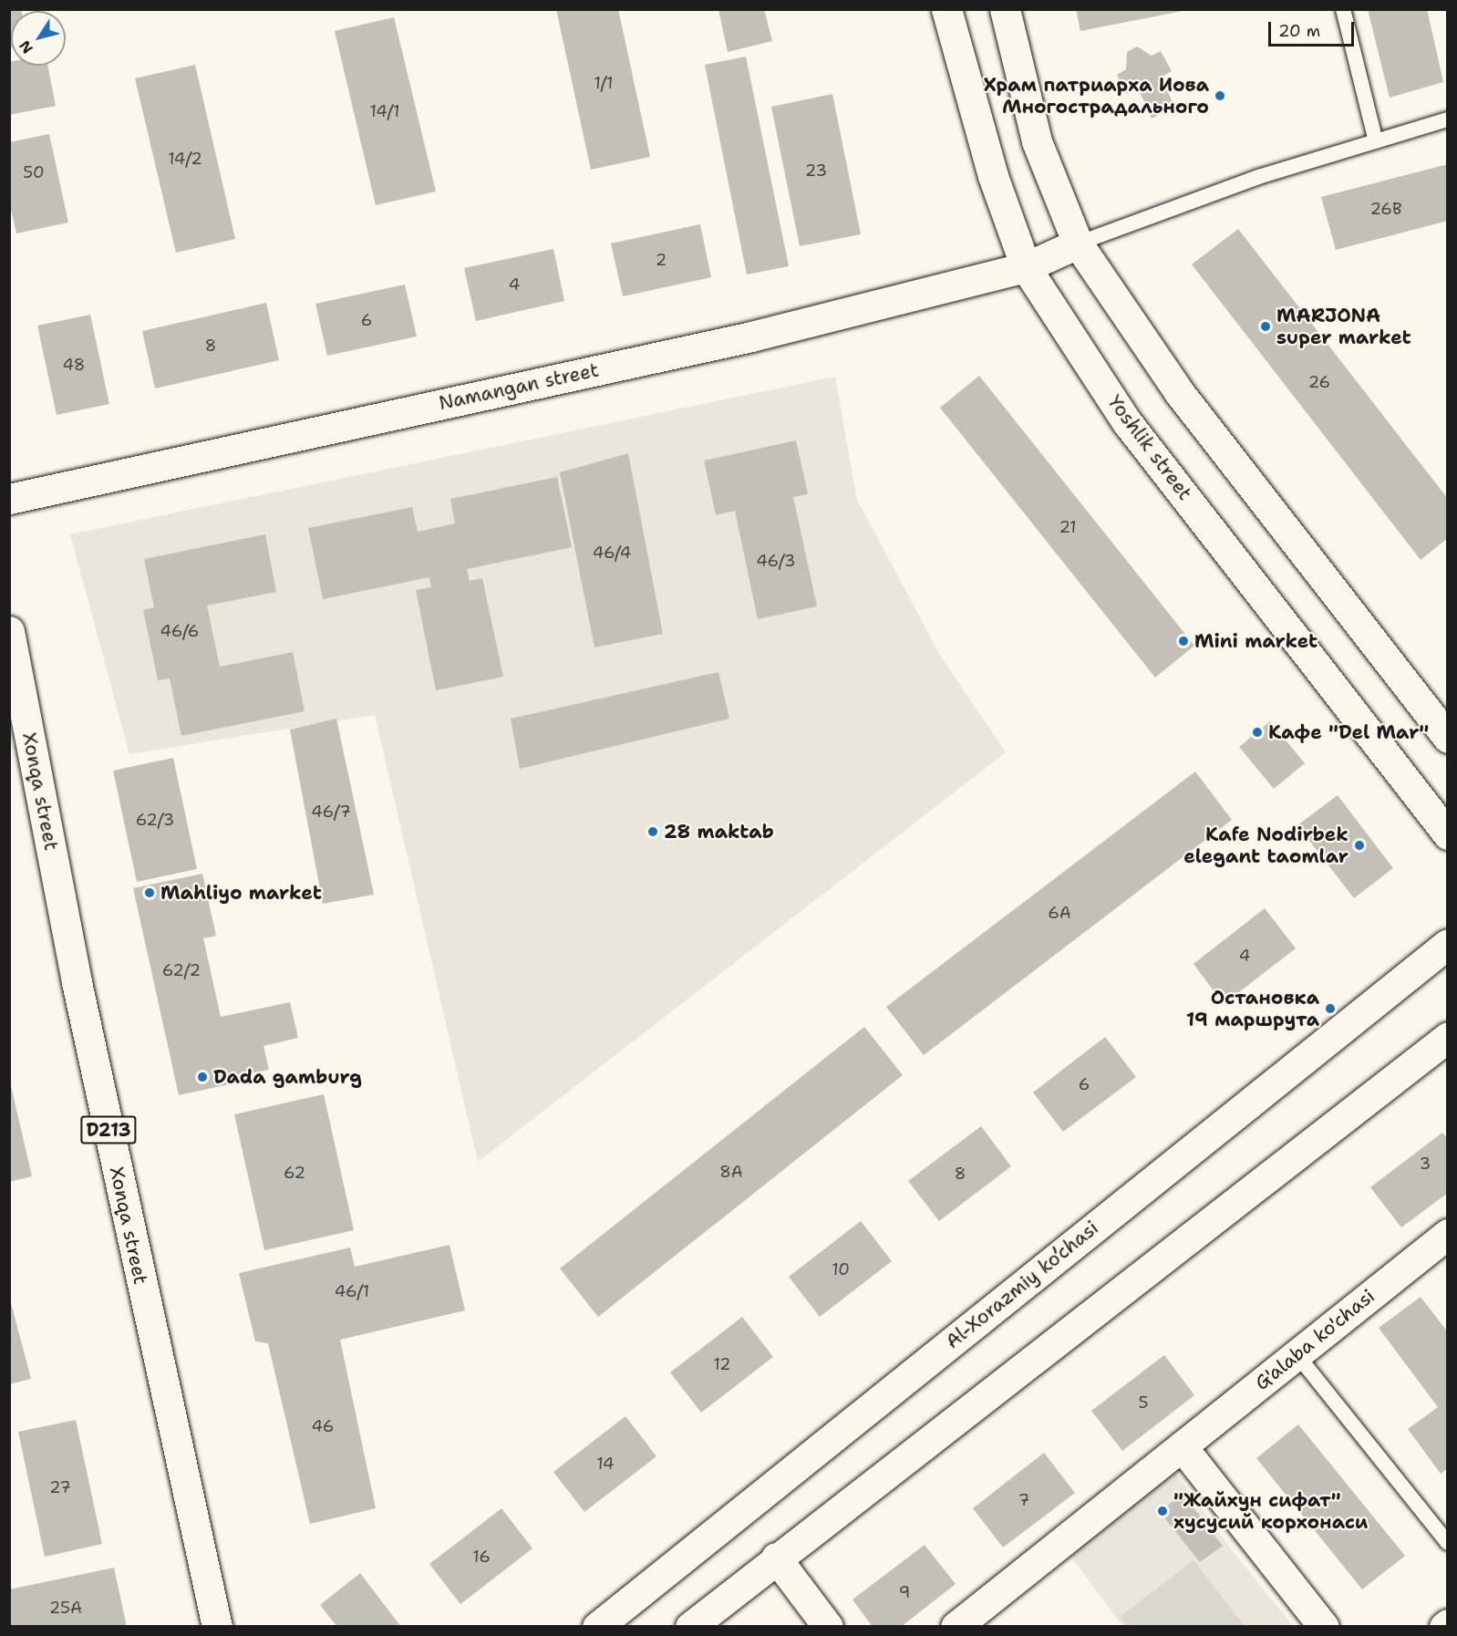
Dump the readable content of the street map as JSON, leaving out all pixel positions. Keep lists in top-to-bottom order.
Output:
{
  "streets": {
    "main road": [
      "Namangan street",
      "Yoshlik street",
      "Xonqa street",
      "D213",
      "Al-Xorazmiy ko’chasi",
      "G'alaba ko'chasi"
    ]
  },
  "crossings": [
    ["Namangan street", "Yoshlik street"]
  ],
  "places": [
    "Храм патриарха Иова Многострадального",
    "MARJONA super market",
    "Mini market",
    "Кафе \"Del Mar\"",
    "28 maktab",
    "Kafe Nodirbek elegant taomlar",
    "Mahliyo market",
    "Остановка 19 маршрута",
    "Dada gamburg",
    "\"Жайхун сифат\" хусусий корхонаси"
  ],
  "house_numbers": [
    "1/1",
    "14/1",
    "14/2",
    "23",
    "50",
    "26В",
    "2",
    "4",
    "6",
    "8",
    "48",
    "26",
    "21",
    "46/4",
    "46/3",
    "46/6",
    "46/7",
    "62/3",
    "6А",
    "4",
    "62/2",
    "6",
    "3",
    "8А",
    "62",
    "8",
    "10",
    "46/1",
    "12",
    "5",
    "46",
    "14",
    "27",
    "7",
    "16",
    "9",
    "25A"
  ],
  "scale_bar": "20 m",
  "north": "bottom left"
}
